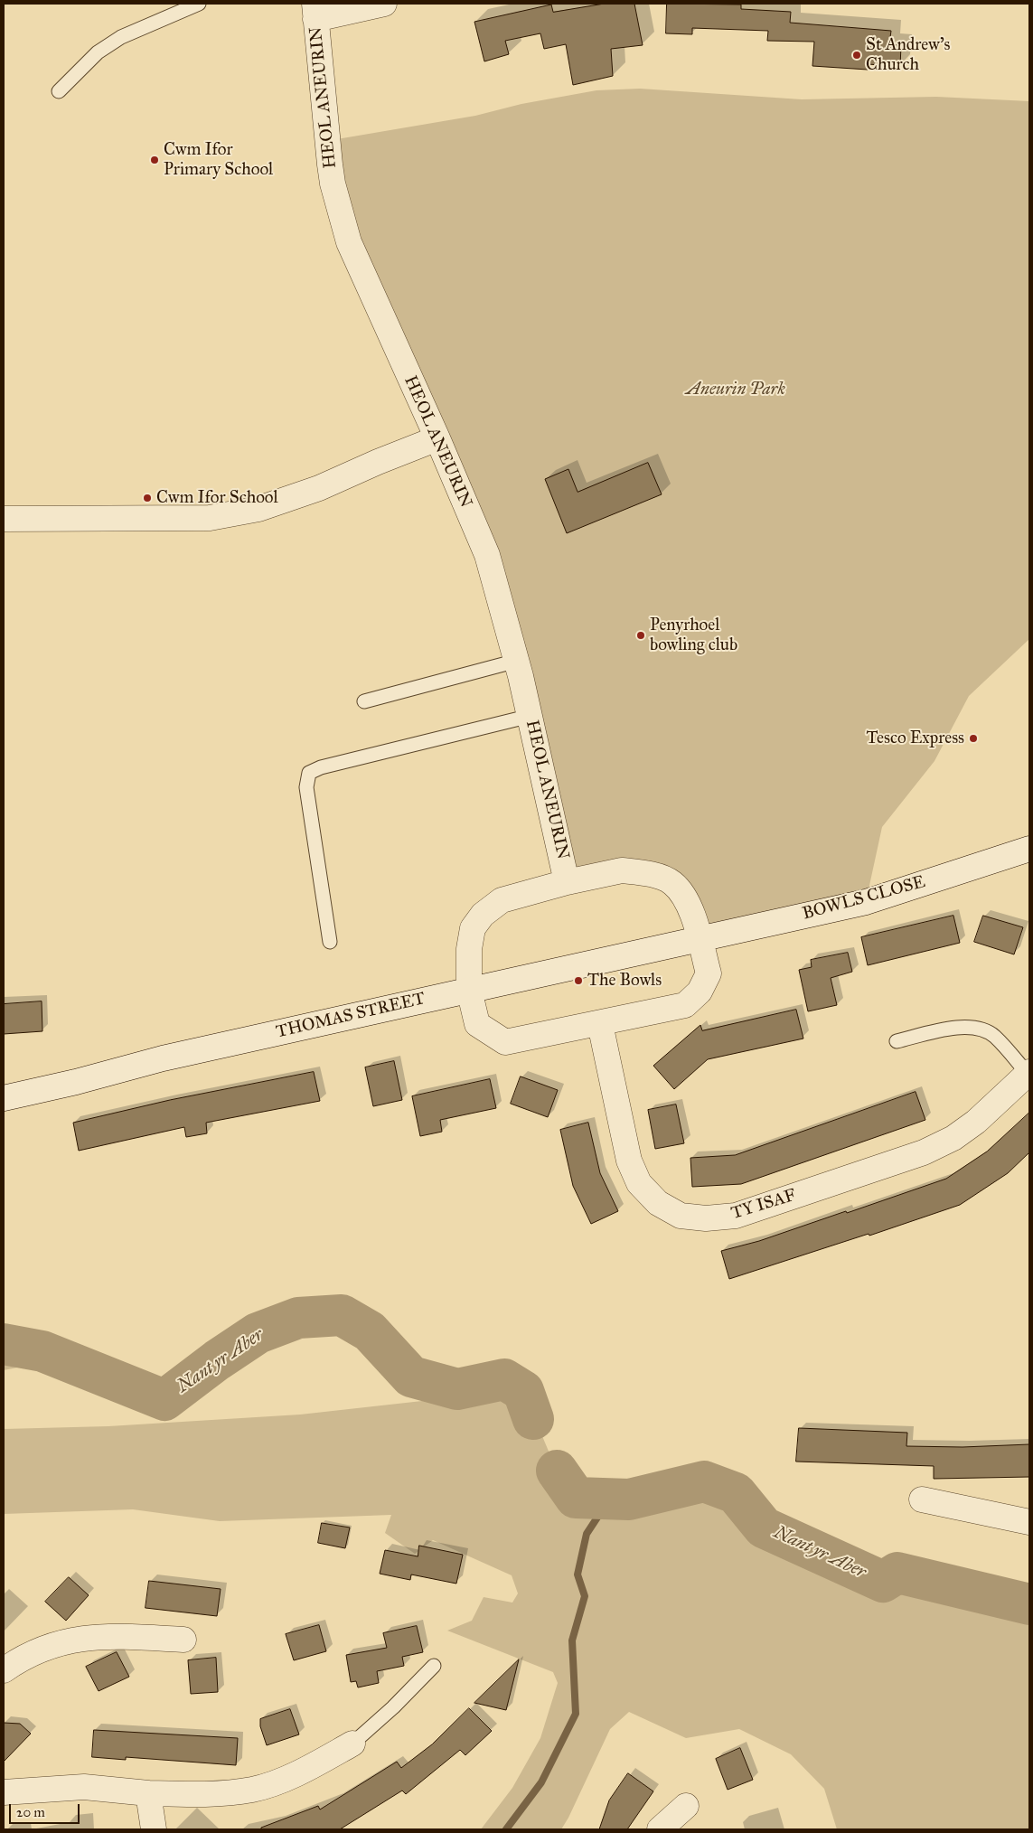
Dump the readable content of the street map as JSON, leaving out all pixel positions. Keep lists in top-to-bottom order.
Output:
{
  "streets": {
    "street": [
      "HEOL ANEURIN",
      "BOWLS CLOSE",
      "THOMAS STREET",
      "TY ISAF"
    ]
  },
  "crossings": [
    ["HEOL ANEURIN", "BOWLS CLOSE"],
    ["HEOL ANEURIN", "THOMAS STREET"],
    ["BOWLS CLOSE", "THOMAS STREET"]
  ],
  "water": ["Nant yr Aber"],
  "parks": ["Aneurin Park"],
  "places": [
    "St Andrew's Church",
    "Cwm Ifor Primary School",
    "Cwm Ifor School",
    "Penyrhoel bowling club",
    "Tesco Express",
    "The Bowls"
  ],
  "scale_bar": "20 m"
}
